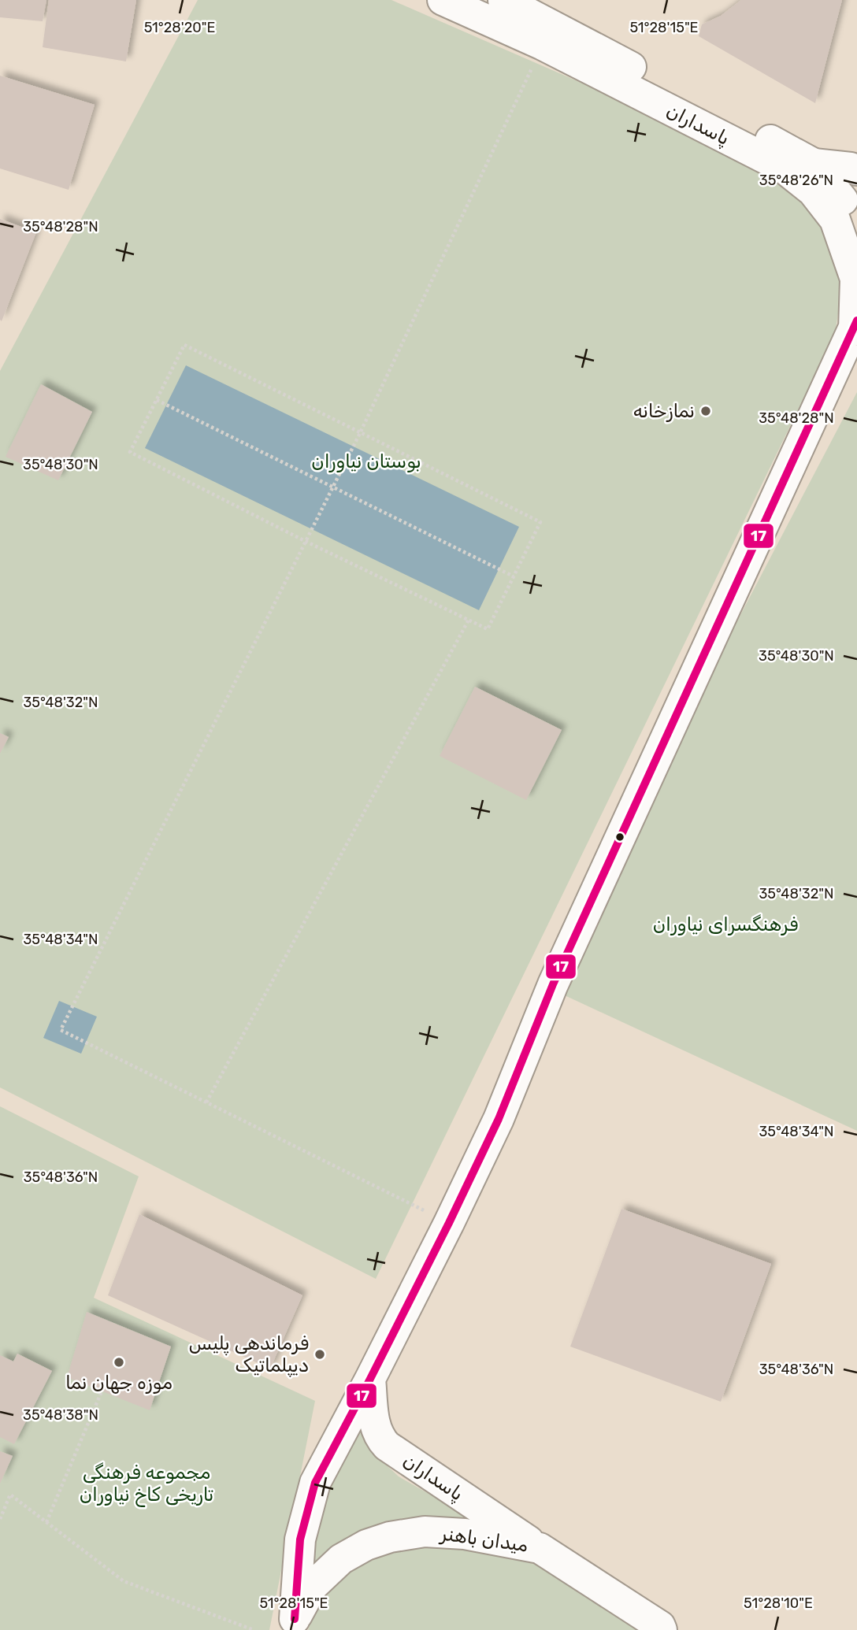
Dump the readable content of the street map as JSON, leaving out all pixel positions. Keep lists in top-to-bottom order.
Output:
{
  "streets": {
    "main road": ["پاسداران", "میدان باهنر"]
  },
  "crossings": [
    ["پاسداران", "میدان باهنر"]
  ],
  "parks": ["بوستان نیاوران", "فرهنگسرای نیاوران", "مجموعه فرهنگی تاریخی کاخ نیاوران"],
  "places": ["نمازخانه", "فرماندهی پلیس دیپلماتیک", "موزه جهان نما"],
  "lines": ["transit line 17"],
  "coordinates": [
    "51°28'20\"E",
    "51°28'15\"E",
    "35°48'26\"N",
    "35°48'28\"N",
    "35°48'30\"N",
    "35°48'32\"N",
    "35°48'34\"N",
    "35°48'36\"N",
    "35°48'38\"N",
    "51°28'10\"E"
  ]
}
